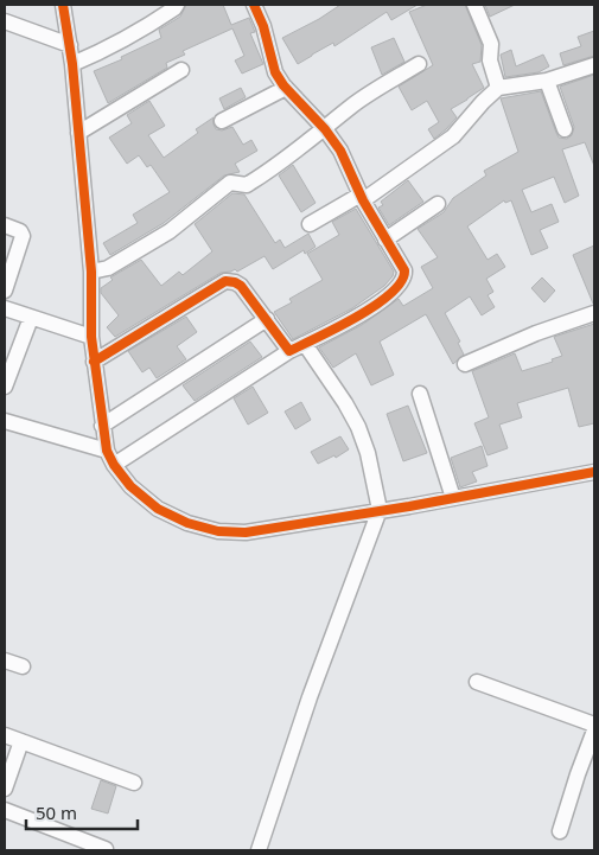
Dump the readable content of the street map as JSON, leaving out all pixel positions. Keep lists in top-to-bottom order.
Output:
{
  "scale_bar": "50 m"
}
